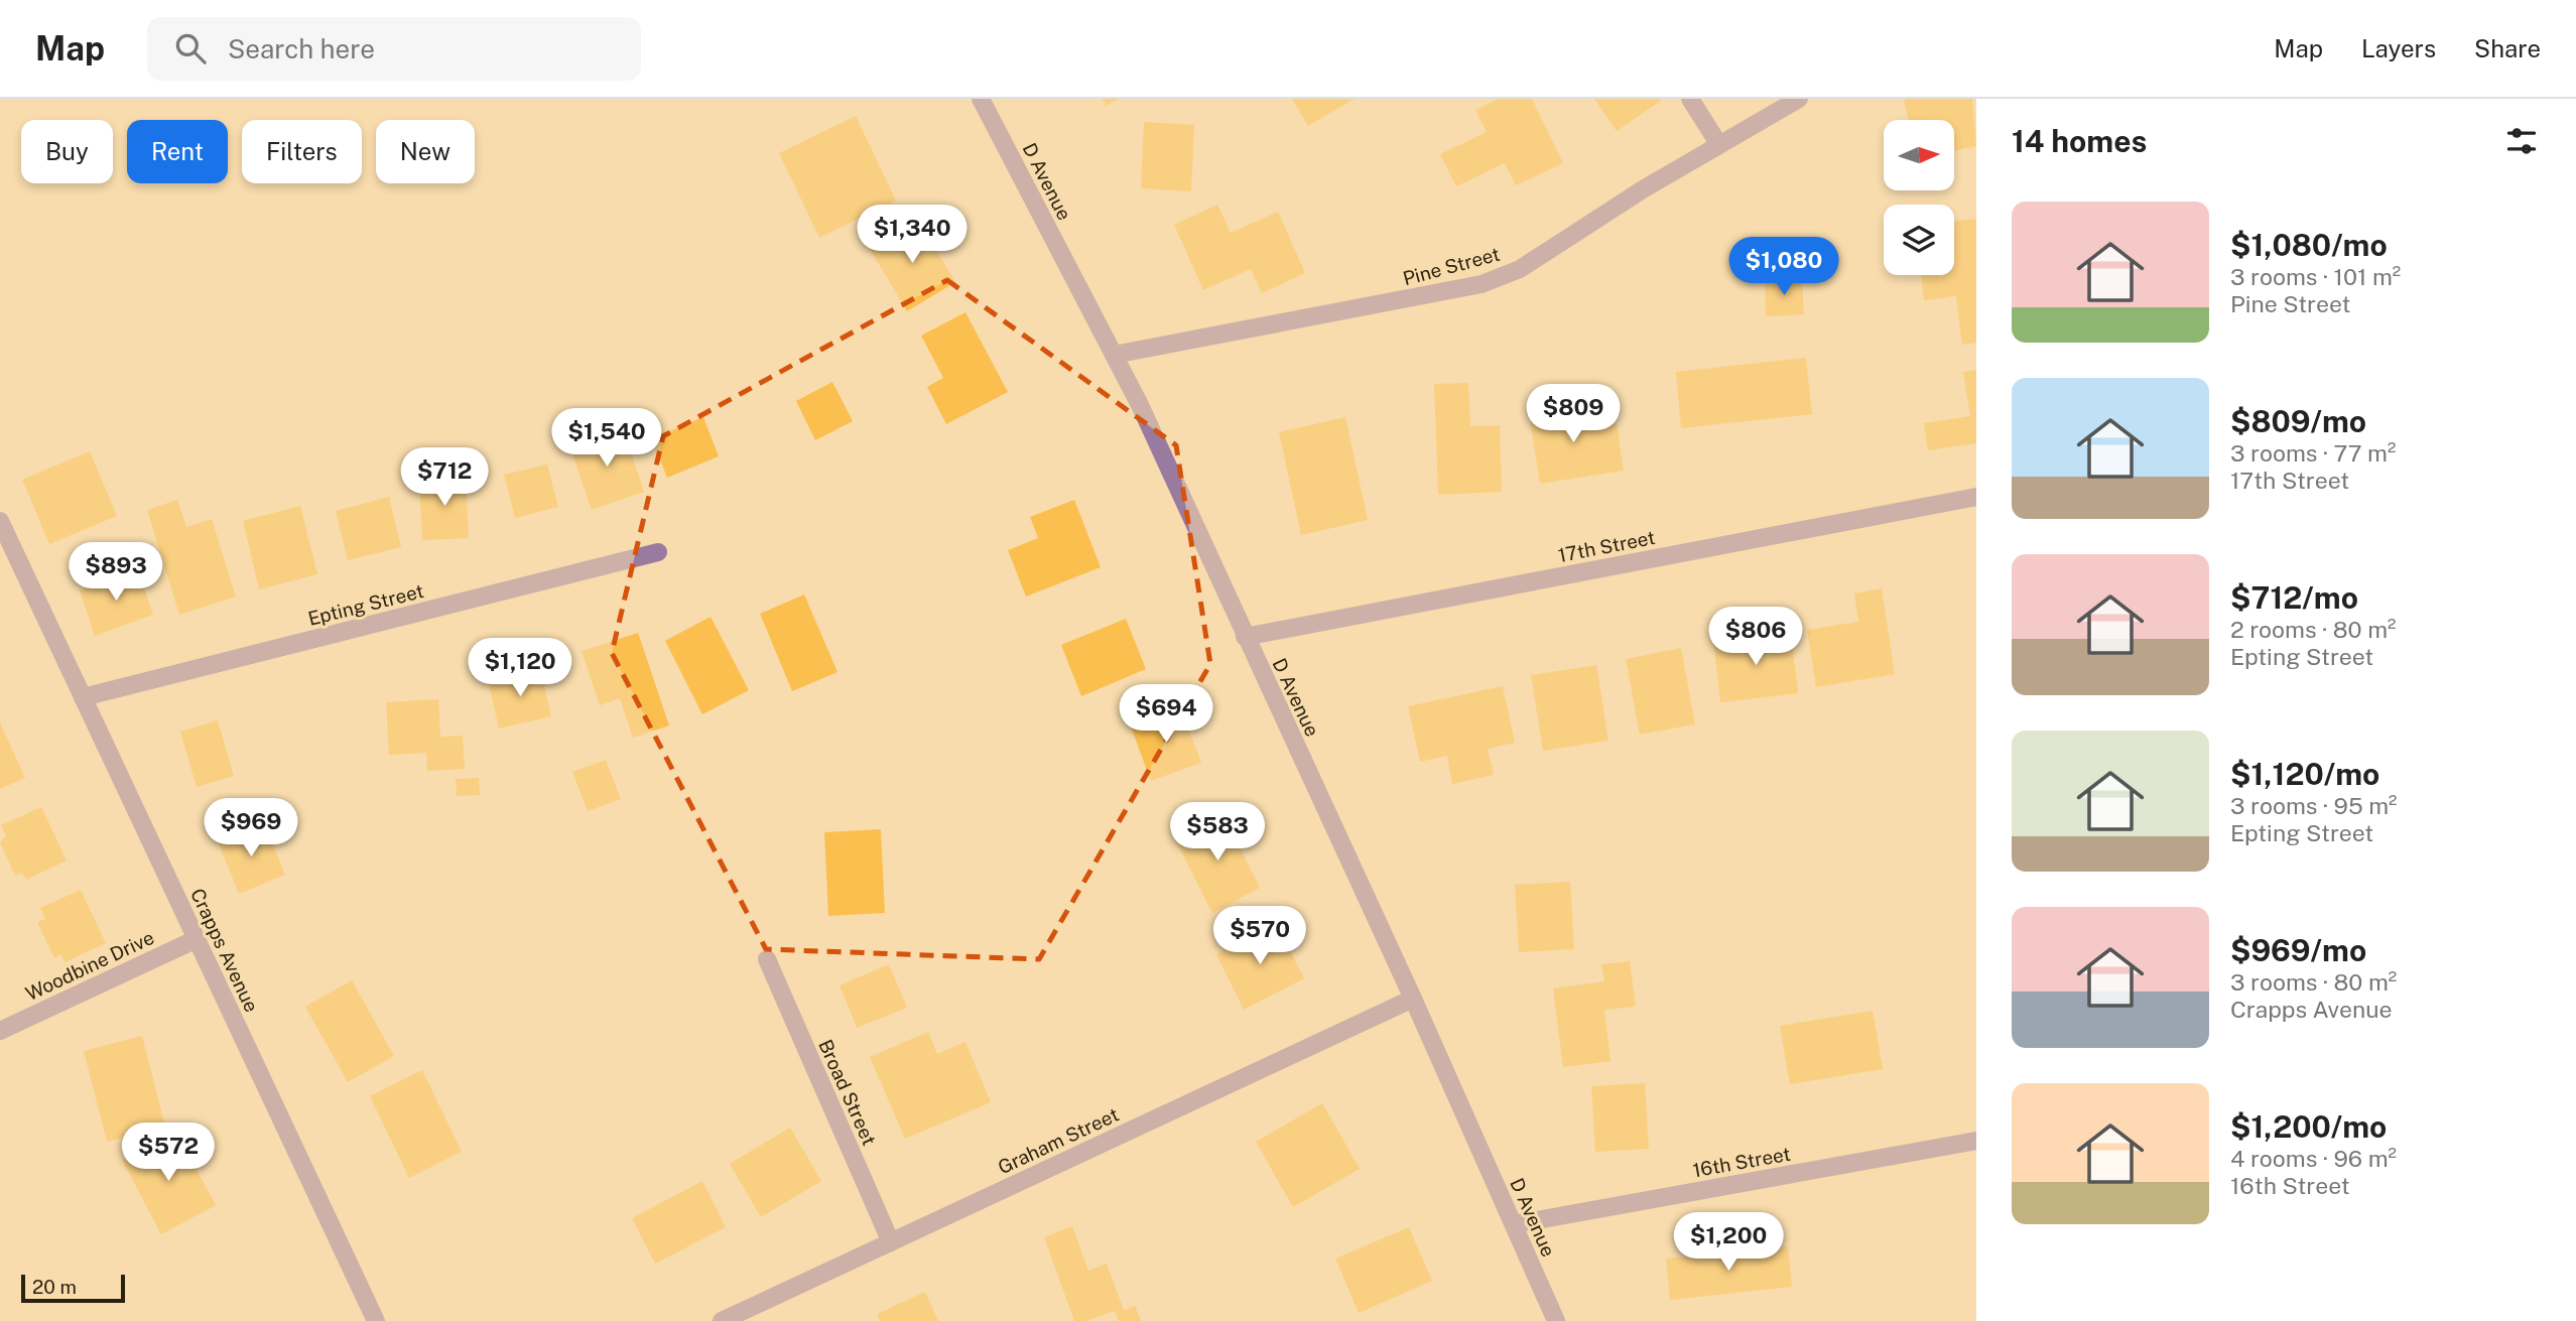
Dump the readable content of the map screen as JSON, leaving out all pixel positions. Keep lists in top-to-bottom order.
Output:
{
  "streets": {
    "street": [
      "D Avenue",
      "Pine Street",
      "17th Street",
      "Epting Street",
      "Crapps Avenue",
      "Woodbine Drive",
      "Broad Street",
      "Graham Street",
      "16th Street"
    ]
  },
  "crossings": [
    ["D Avenue", "Pine Street"],
    ["D Avenue", "17th Street"],
    ["D Avenue", "Graham Street"],
    ["D Avenue", "16th Street"],
    ["Epting Street", "Crapps Avenue"],
    ["Crapps Avenue", "Woodbine Drive"],
    ["Broad Street", "Graham Street"]
  ],
  "scale_bar": "20 m",
  "north": "right",
  "page": {
    "header": "Map",
    "search": "Search here",
    "nav": ["Map", "Layers", "Share"],
    "heading": "14 homes",
    "chip": [
      "Buy",
      "Rent",
      "Filters",
      "New"
    ],
    "list": [
      {
        "name": "$1,080/mo",
        "note": "3 rooms · 101 m² · Pine Street"
      },
      {
        "name": "$809/mo",
        "note": "3 rooms · 77 m² · 17th Street"
      },
      {
        "name": "$712/mo",
        "note": "2 rooms · 80 m² · Epting Street"
      },
      {
        "name": "$1,120/mo",
        "note": "3 rooms · 95 m² · Epting Street"
      },
      {
        "name": "$969/mo",
        "note": "3 rooms · 80 m² · Crapps Avenue"
      },
      {
        "name": "$1,200/mo",
        "note": "4 rooms · 96 m² · 16th Street"
      }
    ],
    "price": [
      "$1,340",
      "$1,080",
      "$809",
      "$1,540",
      "$712",
      "$893",
      "$806",
      "$1,120",
      "$694",
      "$969",
      "$583",
      "$570",
      "$572",
      "$1,200"
    ],
    "scale": "20 m"
  }
}
